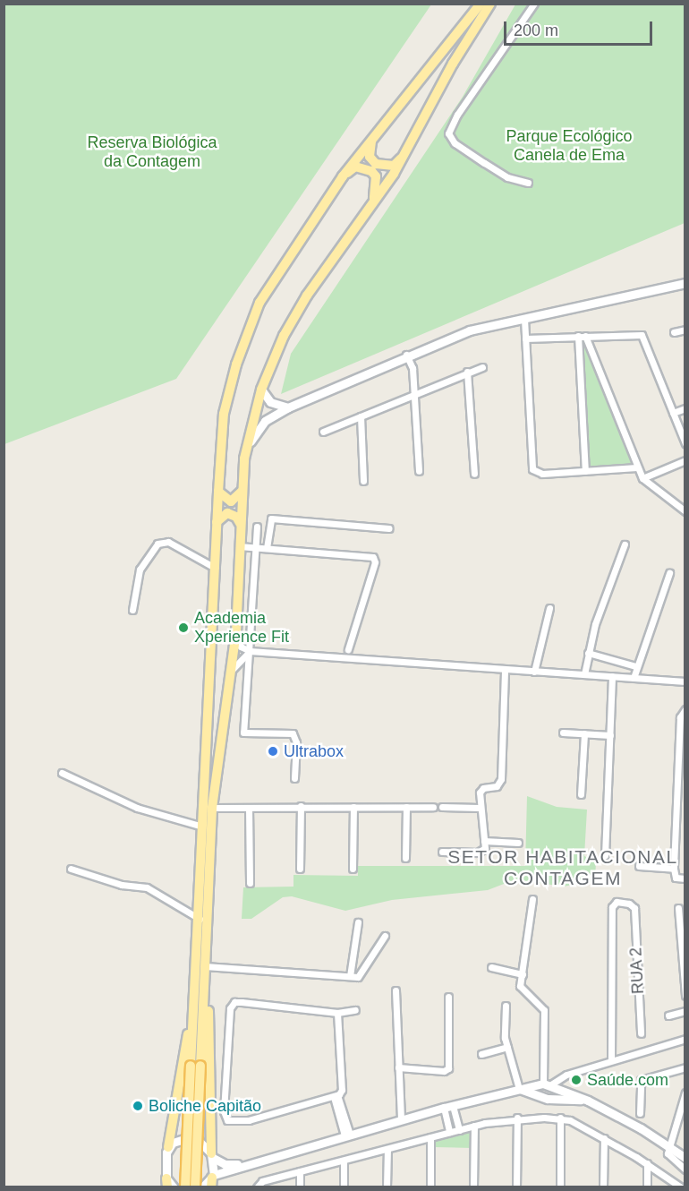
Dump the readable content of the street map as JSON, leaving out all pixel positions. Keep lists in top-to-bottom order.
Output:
{
  "streets": {
    "street": ["RUA 2"]
  },
  "districts": ["SETOR HABITACIONAL CONTAGEM"],
  "parks": ["Parque Ecológico Canela de Ema", "Reserva Biológica da Contagem"],
  "places": [
    "Academia Xperience Fit",
    "Ultrabox",
    "Saúde.com",
    "Boliche Capitão"
  ],
  "scale_bar": "200 m"
}
